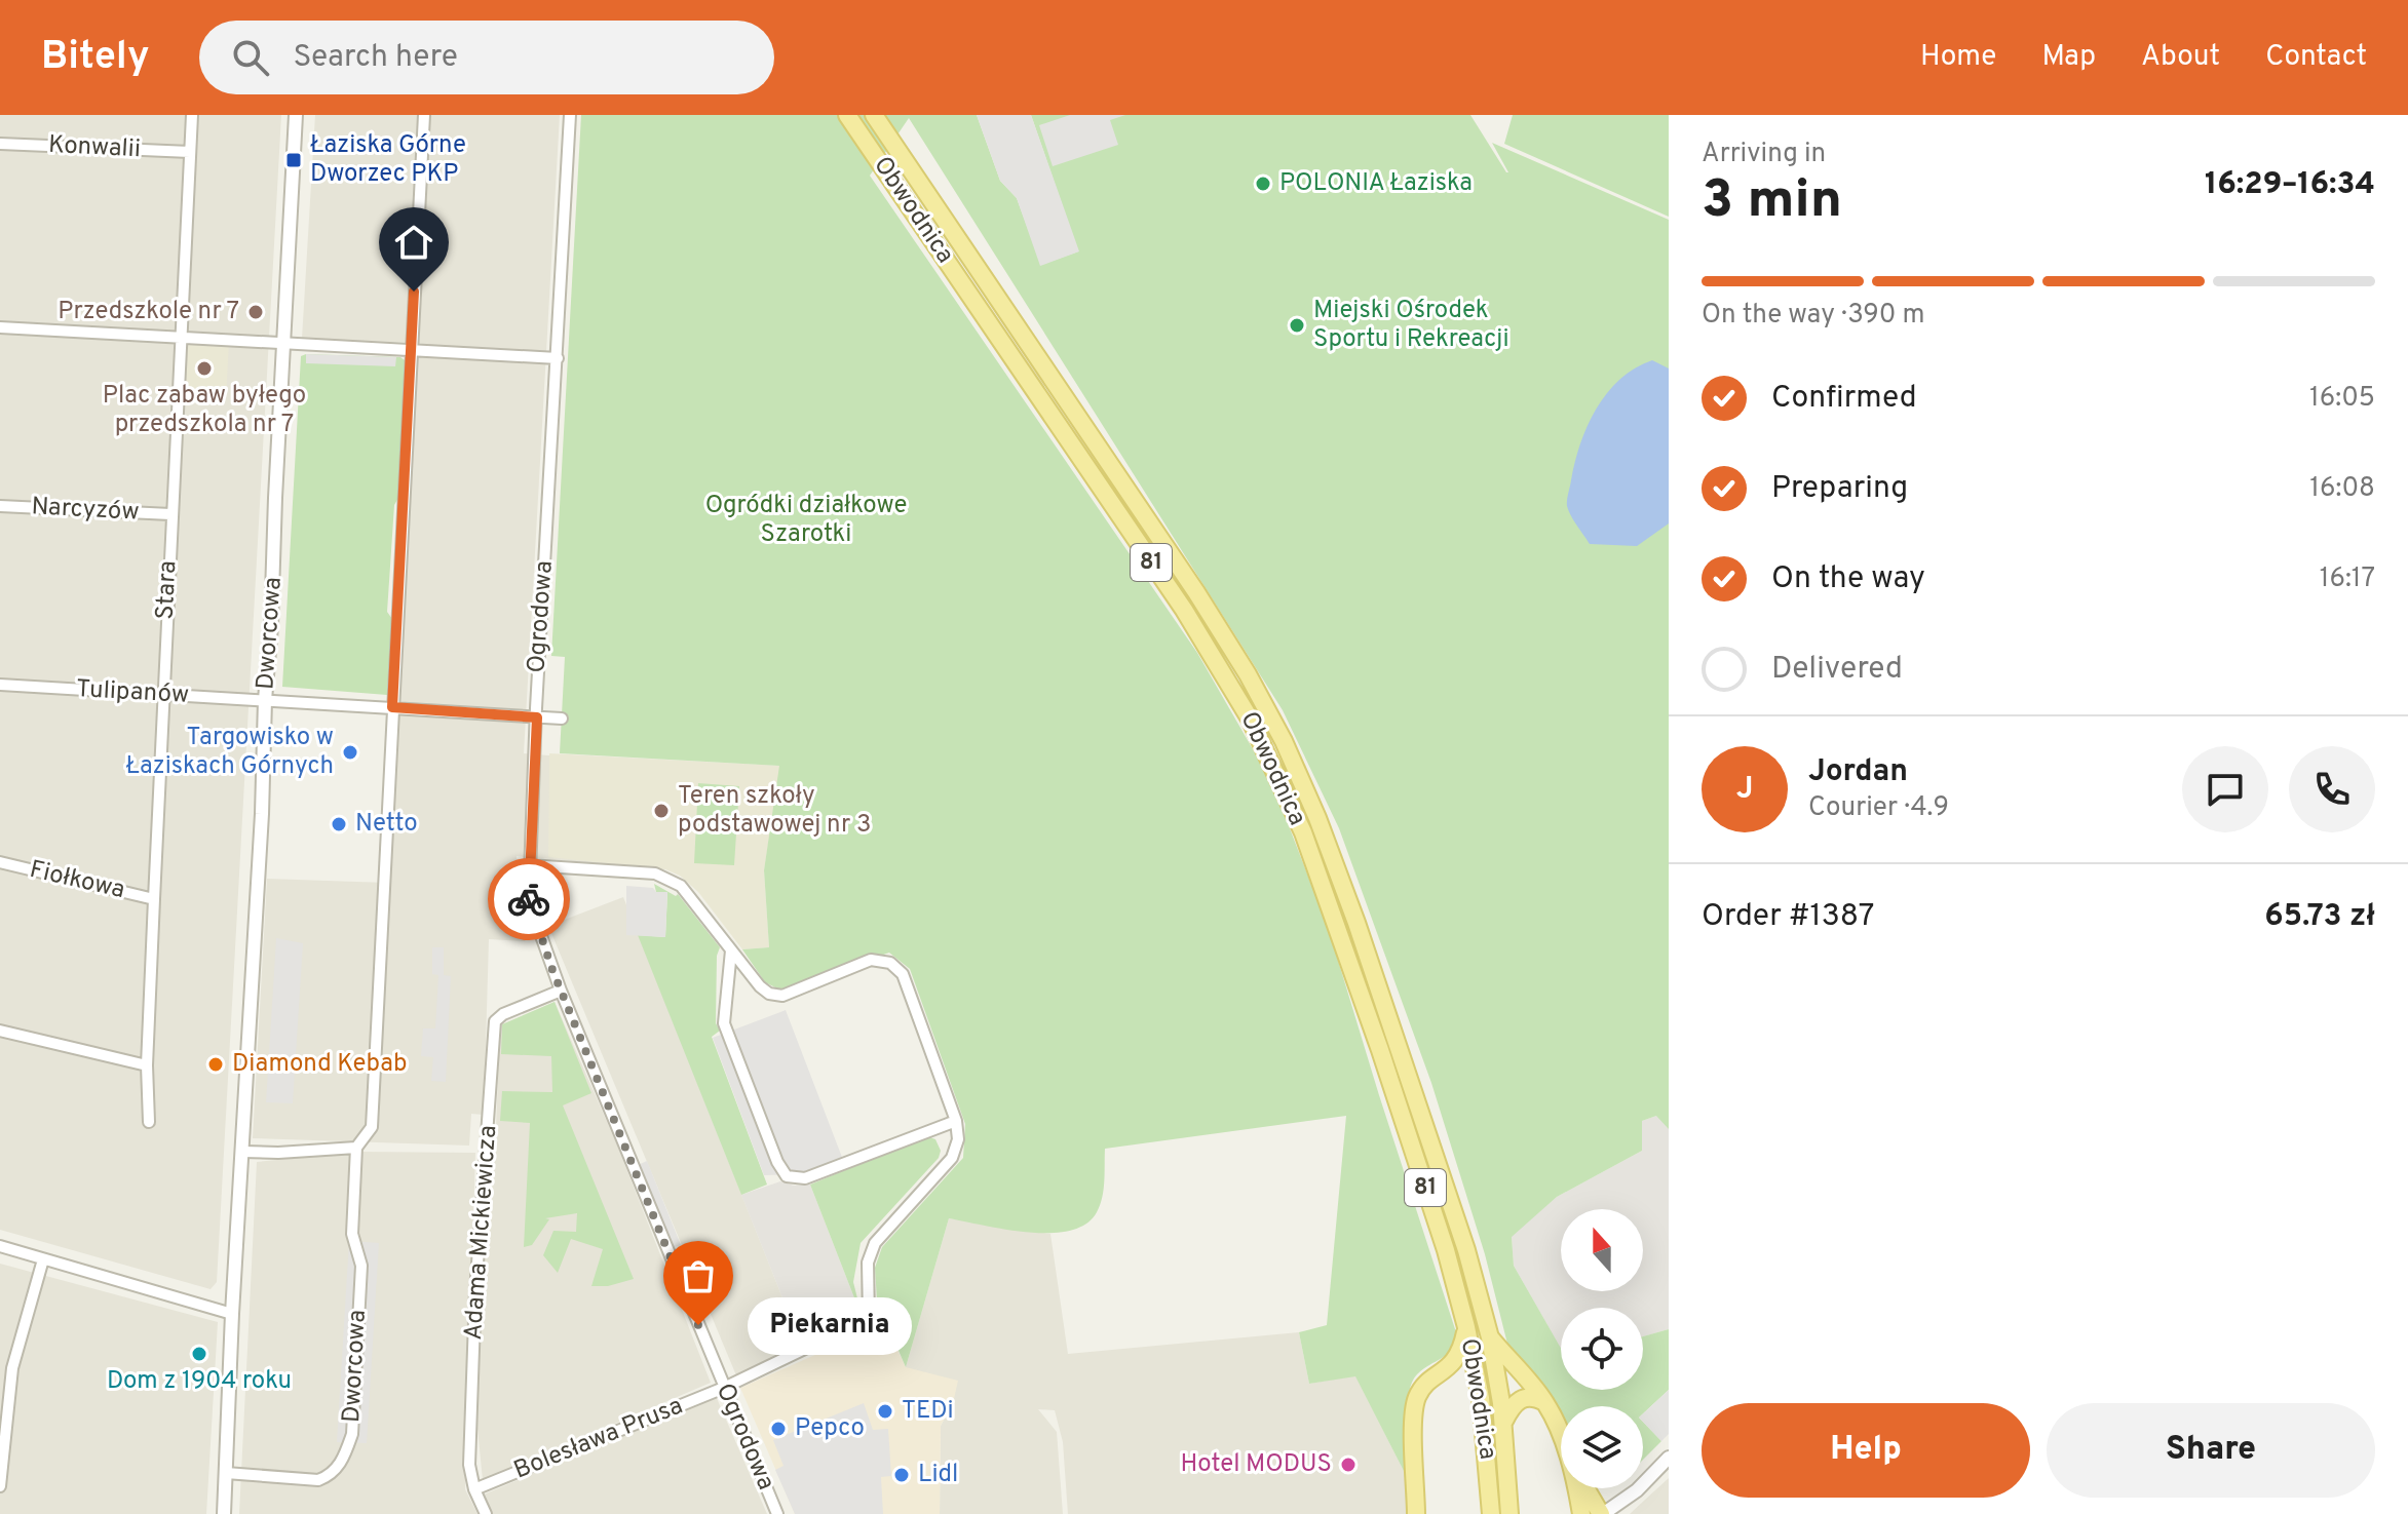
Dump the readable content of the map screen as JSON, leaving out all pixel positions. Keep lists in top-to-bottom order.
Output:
{
  "streets": {
    "main road": ["Obwodnica", "81"],
    "street": [
      "Konwalii",
      "Narcyzów",
      "Stara",
      "Ogrodowa",
      "Dworcowa",
      "Tulipanów",
      "Fiołkowa",
      "Adama Mickiewicza",
      "Bolesława Prusa"
    ]
  },
  "crossings": [
    ["Konwalii", "Stara"],
    ["Narcyzów", "Stara"],
    ["Stara", "Tulipanów"],
    ["Stara", "Fiołkowa"],
    ["Ogrodowa", "Tulipanów"],
    ["Ogrodowa", "Adama Mickiewicza"],
    ["Ogrodowa", "Bolesława Prusa"],
    ["Dworcowa", "Tulipanów"],
    ["Adama Mickiewicza", "Bolesława Prusa"]
  ],
  "parks": ["Ogródki działkowe Szarotki"],
  "places": {
    "transit": ["Łaziska Górne Dworzec PKP"],
    "other": [
      "POLONIA Łaziska",
      "Przedszkole nr 7",
      "Miejski Ośrodek Sportu i Rekreacji",
      "Plac zabaw byłego przedszkola nr 7",
      "Targowisko w Łaziskach Górnych",
      "Teren szkoły podstawowej nr 3",
      "Netto",
      "Diamond Kebab",
      "Piekarnia",
      "Dom z 1904 roku",
      "TEDi",
      "Pepco",
      "Hotel MODUS",
      "Lidl"
    ]
  },
  "north": "top",
  "page": {
    "header": "Bitely",
    "search": "Search here",
    "nav": [
      "Home",
      "Map",
      "About",
      "Contact"
    ],
    "heading": ["3 min", "Arriving in", "16:29–16:34"],
    "panel": [
      "Jordan",
      "Courier · 4.9",
      "Order #1387",
      "65.73 zł"
    ],
    "bar": "On the way · 390 m",
    "list": [
      ["Confirmed", "16:05"],
      ["Preparing", "16:08"],
      ["On the way", "16:17"],
      "Delivered"
    ],
    "round": "J",
    "bubble": "Piekarnia",
    "buttons": ["Help", "Share"]
  }
}
